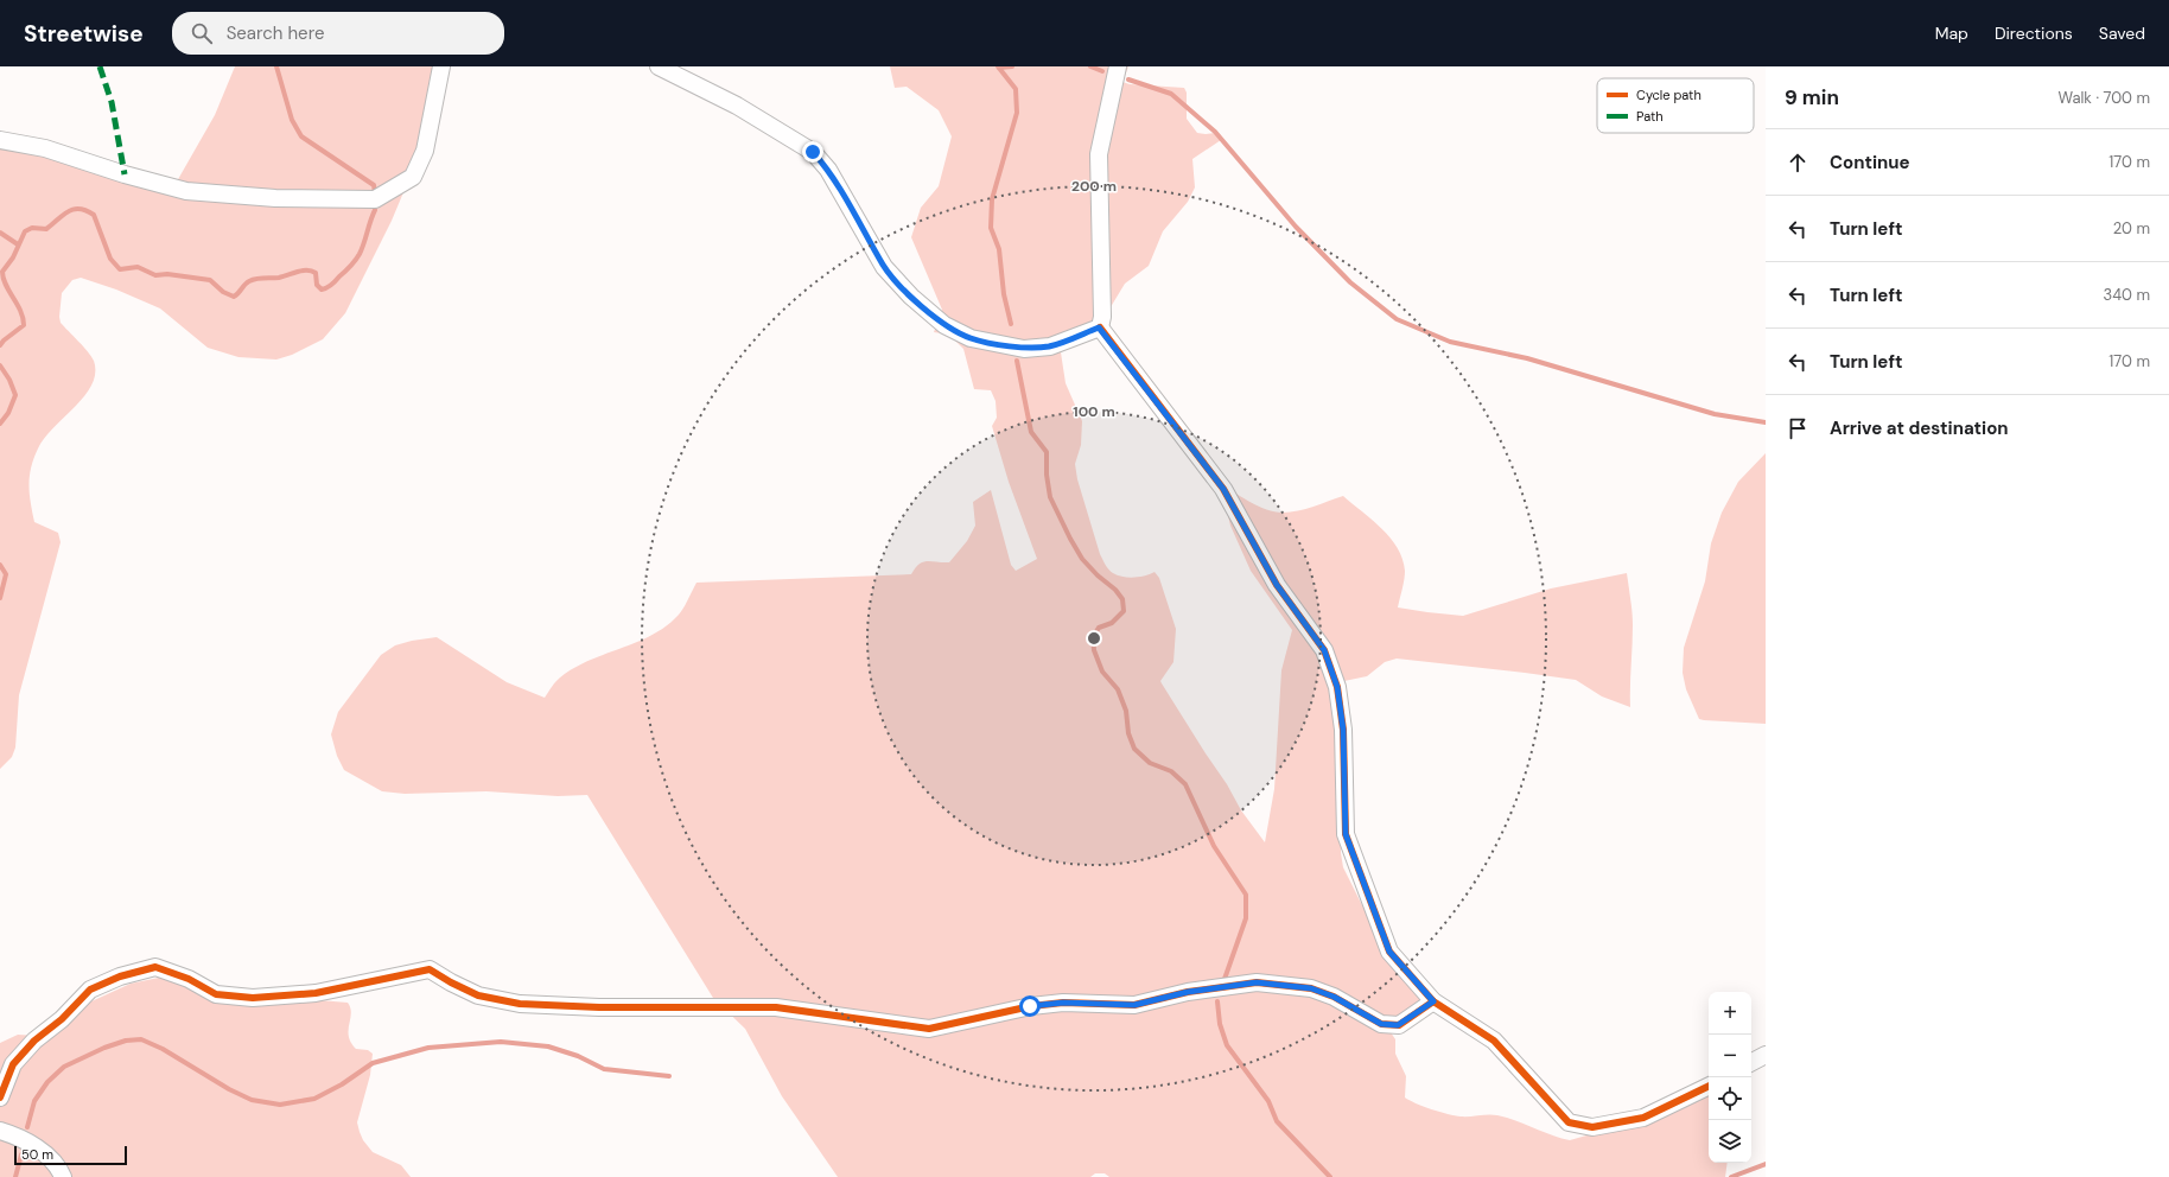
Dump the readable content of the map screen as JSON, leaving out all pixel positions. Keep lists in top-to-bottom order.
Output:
{
  "legend": ["Cycle path", "Path"],
  "scale_bar": "50 m",
  "page": {
    "header": "Streetwise",
    "search": "Search here",
    "nav": ["Map", "Directions", "Saved"],
    "heading": ["9 min", "Walk · 700 m"],
    "list": [
      ["Continue", "170 m"],
      ["Turn left", "20 m"],
      ["Turn left", "340 m"],
      ["Turn left", "170 m"],
      "Arrive at destination"
    ],
    "map_buttons": ["+", "−"],
    "scale": "50 m"
  },
  "rings": ["200 m", "100 m"]
}
